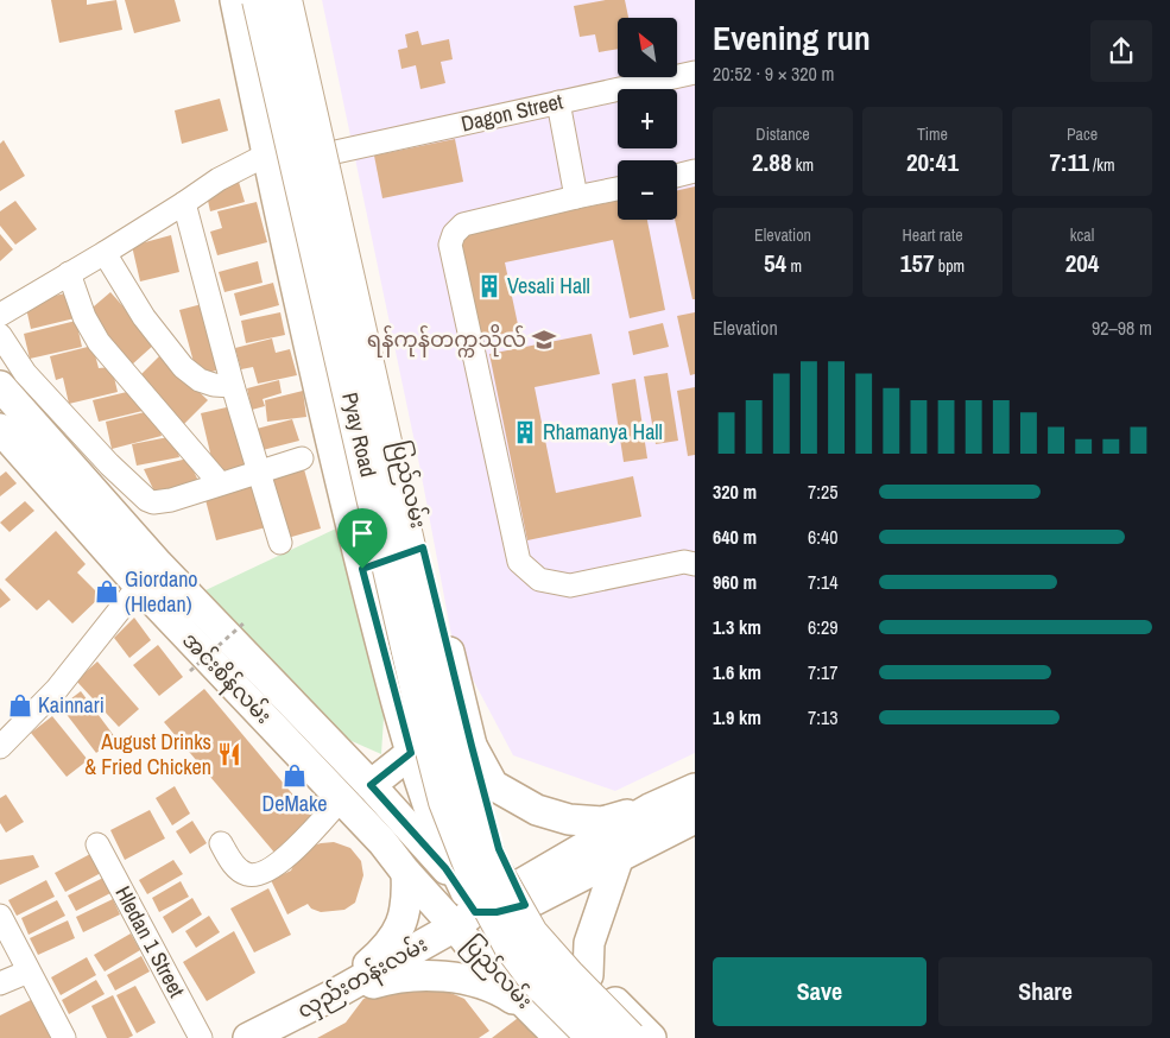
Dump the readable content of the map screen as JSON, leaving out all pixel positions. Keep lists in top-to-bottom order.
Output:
{
  "streets": {
    "highway": ["Pyay Road", "ပြည်လမ်း"],
    "main road": ["အင်းစိန်လမ်း", "လှည်းတန်းလမ်း"],
    "street": ["Dagon Street", "Hledan 1 Street"]
  },
  "crossings": [
    ["Dagon Street", "ပြည်လမ်း"],
    ["Pyay Road", "ပြည်လမ်း"],
    ["ပြည်လမ်း", "အင်းစိန်လမ်း"],
    ["ပြည်လမ်း", "လှည်းတန်းလမ်း"],
    ["အင်းစိန်လမ်း", "လှည်းတန်းလမ်း"]
  ],
  "places": {
    "building": ["Vesali Hall", "Rhamanya Hall"],
    "school or university": ["ရန်ကုန်တက္ကသိုလ်"],
    "shop": ["Giordano (Hledan)", "Kainnari", "DeMake"],
    "restaurant": ["August Drinks & Fried Chicken"]
  },
  "north": "top left",
  "page": {
    "heading": ["Evening run", "20:52 · 9 × 320 m"],
    "map_buttons": ["+", "−"],
    "stats": [
      ["Distance", "2.88 km"],
      ["Time", "20:41"],
      ["Pace", "7:11 /km"],
      ["Elevation", "54 m"],
      ["Heart rate", "157 bpm"],
      ["kcal", "204"]
    ],
    "chart": ["Elevation", "92–98 m"],
    "list": [
      {
        "name": "320 m",
        "note": "7:25"
      },
      {
        "name": "640 m",
        "note": "6:40"
      },
      {
        "name": "960 m",
        "note": "7:14"
      },
      {
        "name": "1.3 km",
        "note": "6:29"
      },
      {
        "name": "1.6 km",
        "note": "7:17"
      },
      {
        "name": "1.9 km",
        "note": "7:13"
      }
    ],
    "buttons": ["Save", "Share"]
  }
}
